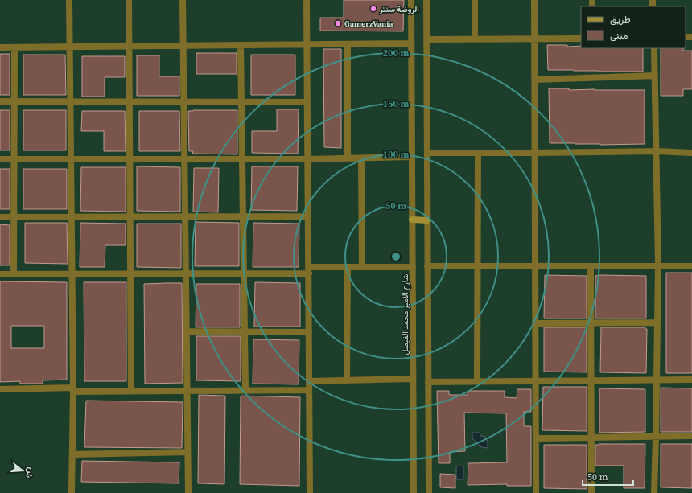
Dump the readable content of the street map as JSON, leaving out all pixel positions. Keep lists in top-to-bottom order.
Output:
{
  "streets": {
    "street": ["شارع الأمير محمد الفيصل"]
  },
  "places": ["الروضة سنتر", "GamerzVania"],
  "legend": ["طريق", "مبنى"],
  "scale_bar": "50 m",
  "north": "right",
  "rings": [
    "200 m",
    "150 m",
    "100 m",
    "50 m"
  ]
}
